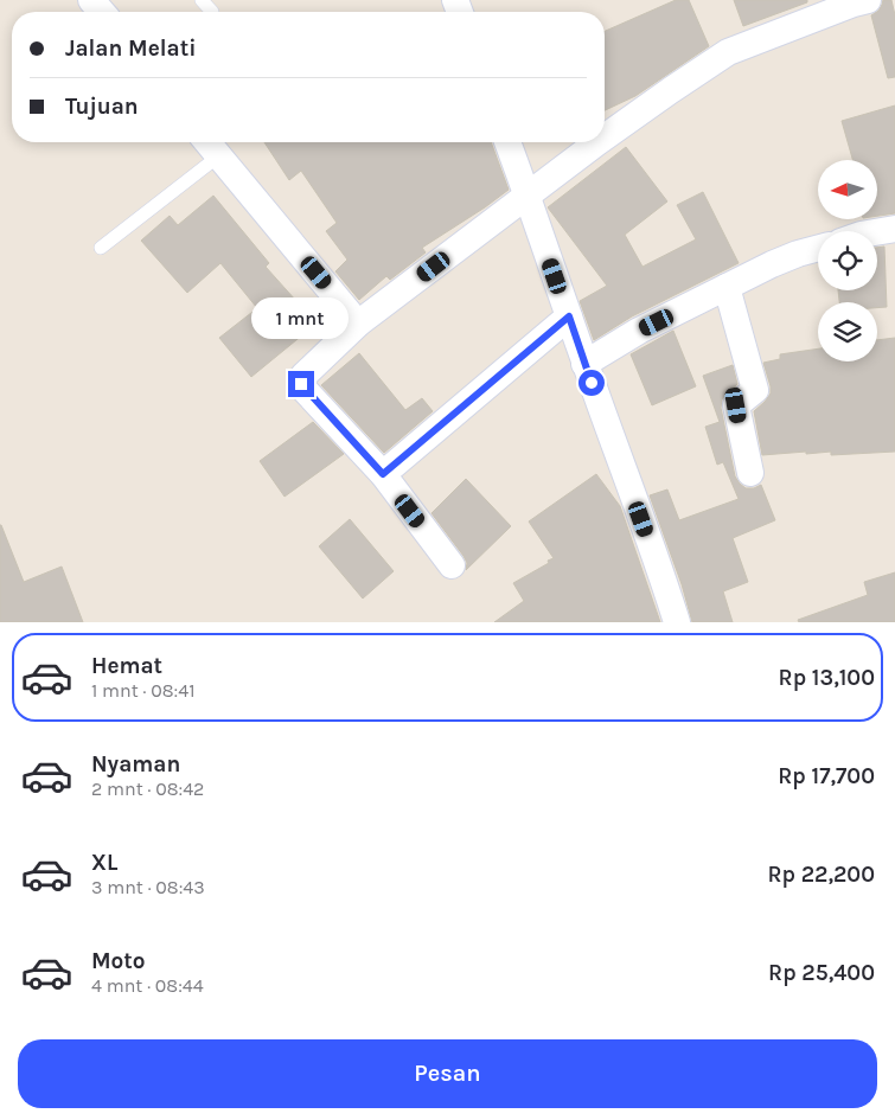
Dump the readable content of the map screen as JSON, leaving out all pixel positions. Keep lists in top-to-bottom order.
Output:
{
  "north": "left",
  "page": {
    "banner": ["Jalan Melati", "Tujuan"],
    "bubble": "1 mnt",
    "list": [
      {
        "name": "Hemat",
        "note": "1 mnt · 08:41",
        "value": "Rp 13,100"
      },
      {
        "name": "Nyaman",
        "note": "2 mnt · 08:42",
        "value": "Rp 17,700"
      },
      {
        "name": "XL",
        "note": "3 mnt · 08:43",
        "value": "Rp 22,200"
      },
      {
        "name": "Moto",
        "note": "4 mnt · 08:44",
        "value": "Rp 25,400"
      }
    ],
    "buttons": "Pesan"
  }
}
